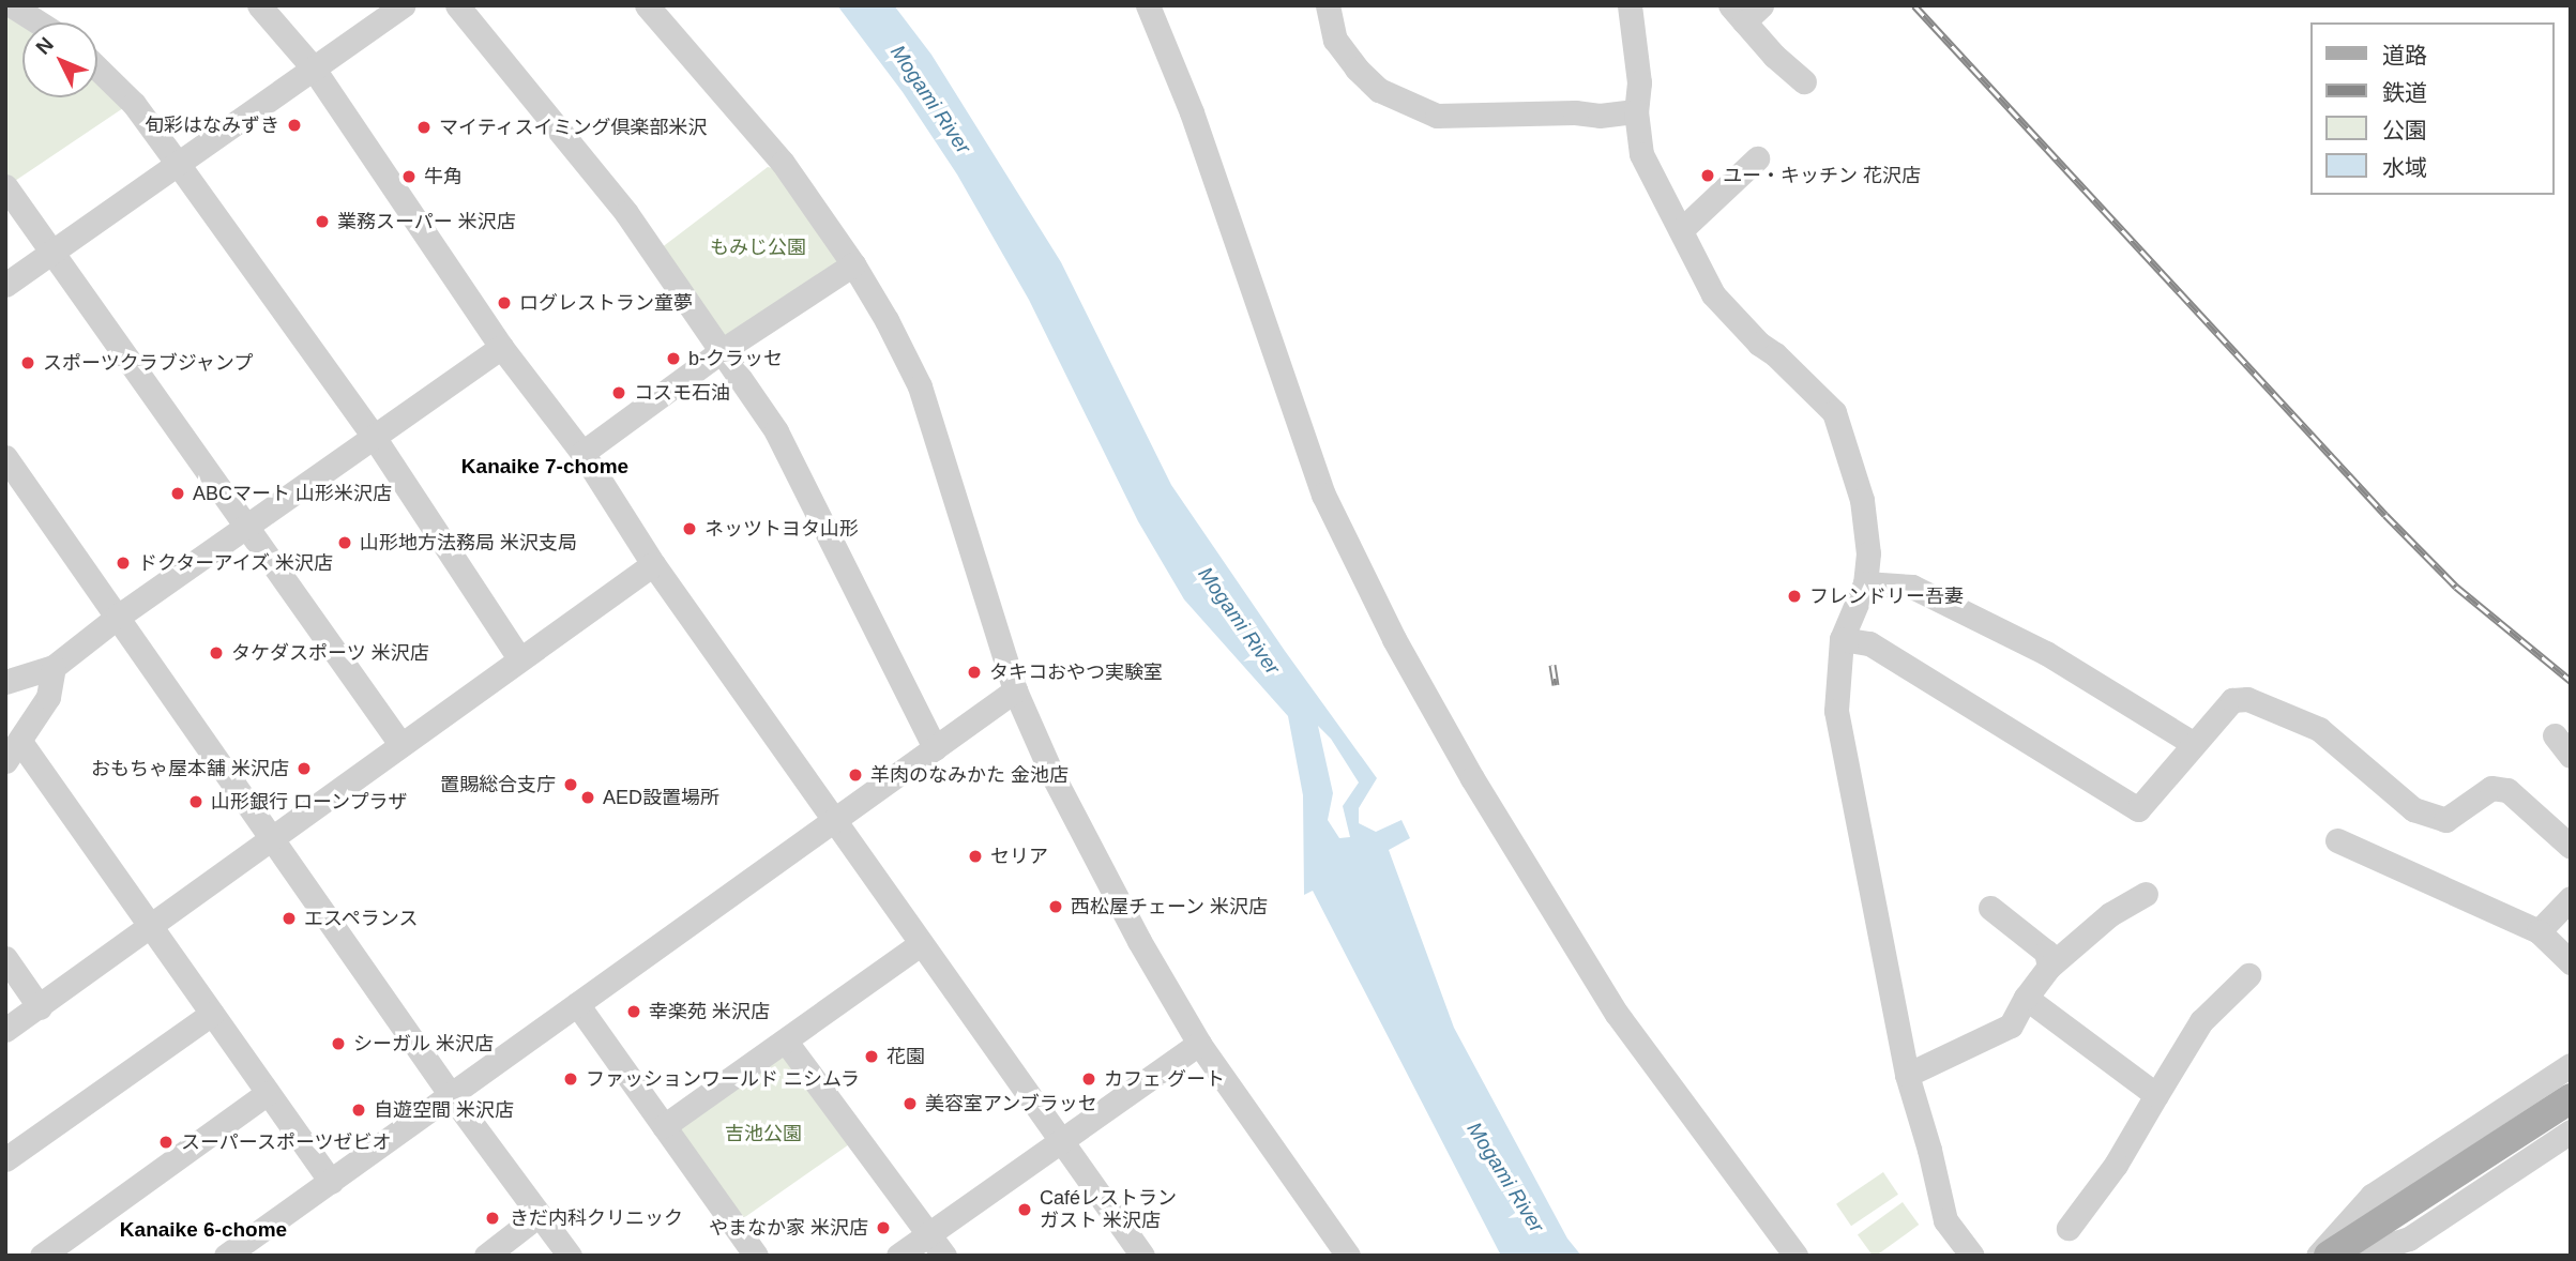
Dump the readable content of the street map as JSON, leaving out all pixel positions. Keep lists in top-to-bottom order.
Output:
{
  "districts": ["Kanaike 7-chome", "Kanaike 6-chome"],
  "water": ["Mogami River"],
  "parks": ["もみじ公園", "吉池公園"],
  "places": [
    "旬彩はなみずき",
    "マイティスイミング倶楽部米沢",
    "ユー・キッチン 花沢店",
    "牛角",
    "業務スーパー 米沢店",
    "ログレストラン童夢",
    "b-クラッセ",
    "スポーツクラブジャンプ",
    "コスモ石油",
    "ABCマート 山形米沢店",
    "ネッツトヨタ山形",
    "山形地方法務局 米沢支局",
    "ドクターアイズ 米沢店",
    "フレンドリー吾妻",
    "タケダスポーツ 米沢店",
    "タキコおやつ実験室",
    "おもちゃ屋本舗 米沢店",
    "羊肉のなみかた 金池店",
    "置賜総合支庁",
    "AED設置場所",
    "山形銀行 ローンプラザ",
    "セリア",
    "西松屋チェーン 米沢店",
    "エスペランス",
    "幸楽苑 米沢店",
    "シーガル 米沢店",
    "花園",
    "ファッションワールド ニシムラ",
    "カフェ グート",
    "美容室アンブラッセ",
    "自遊空間 米沢店",
    "スーパースポーツゼビオ",
    "Caféレストラン ガスト 米沢店",
    "きだ内科クリニック",
    "やまなか家 米沢店"
  ],
  "legend": [
    "道路",
    "鉄道",
    "公園",
    "水域"
  ],
  "north": "top left"
}
